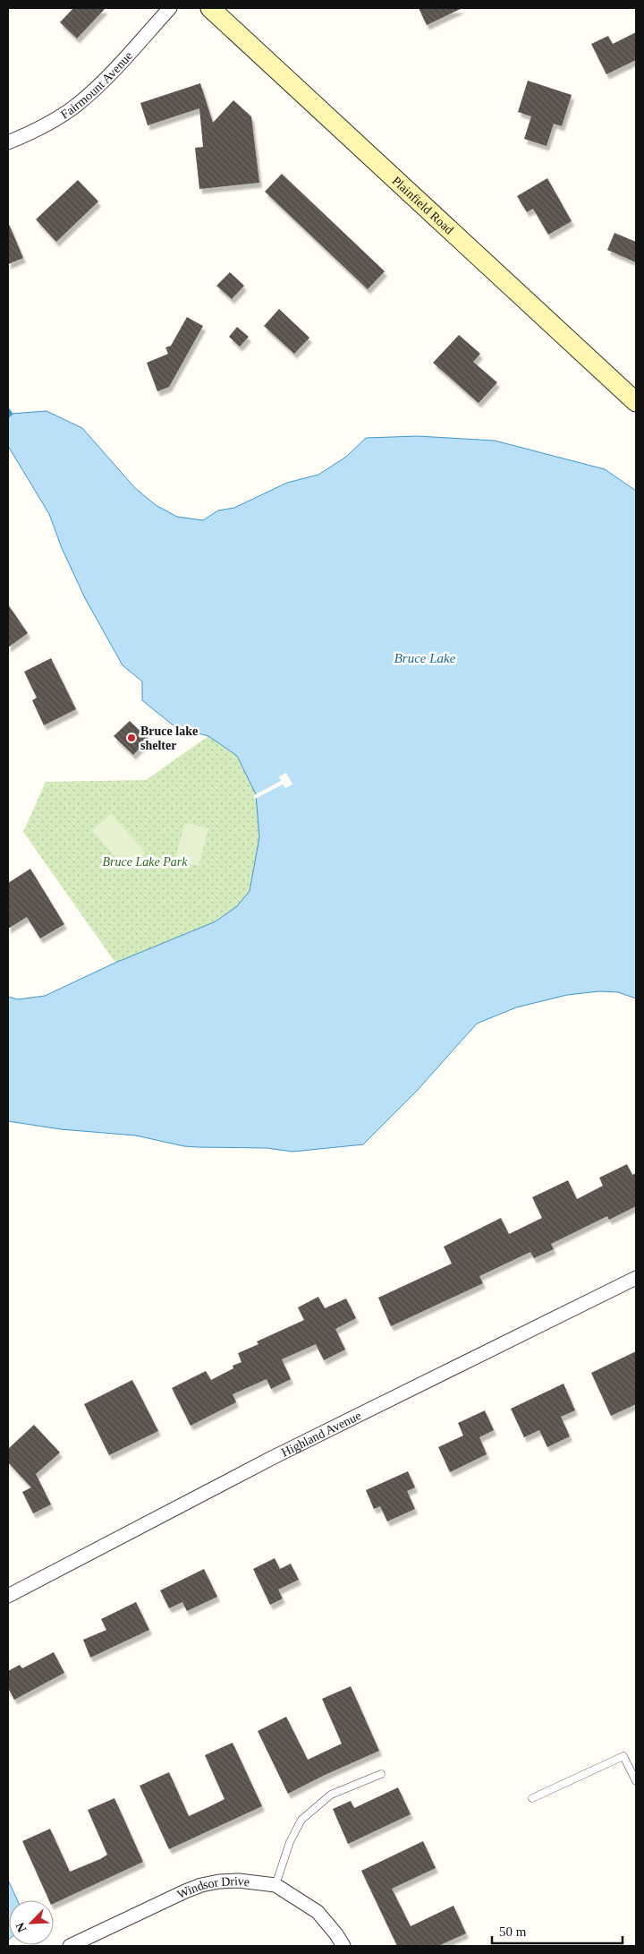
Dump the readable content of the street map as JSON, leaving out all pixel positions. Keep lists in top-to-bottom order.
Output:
{
  "streets": {
    "main road": ["Plainfield Road"],
    "street": ["Fairmount Avenue", "Highland Avenue", "Windsor Drive"]
  },
  "water": ["Bruce Lake"],
  "parks": ["Bruce Lake Park"],
  "places": ["Bruce lake shelter"],
  "scale_bar": "50 m",
  "north": "bottom left"
}
